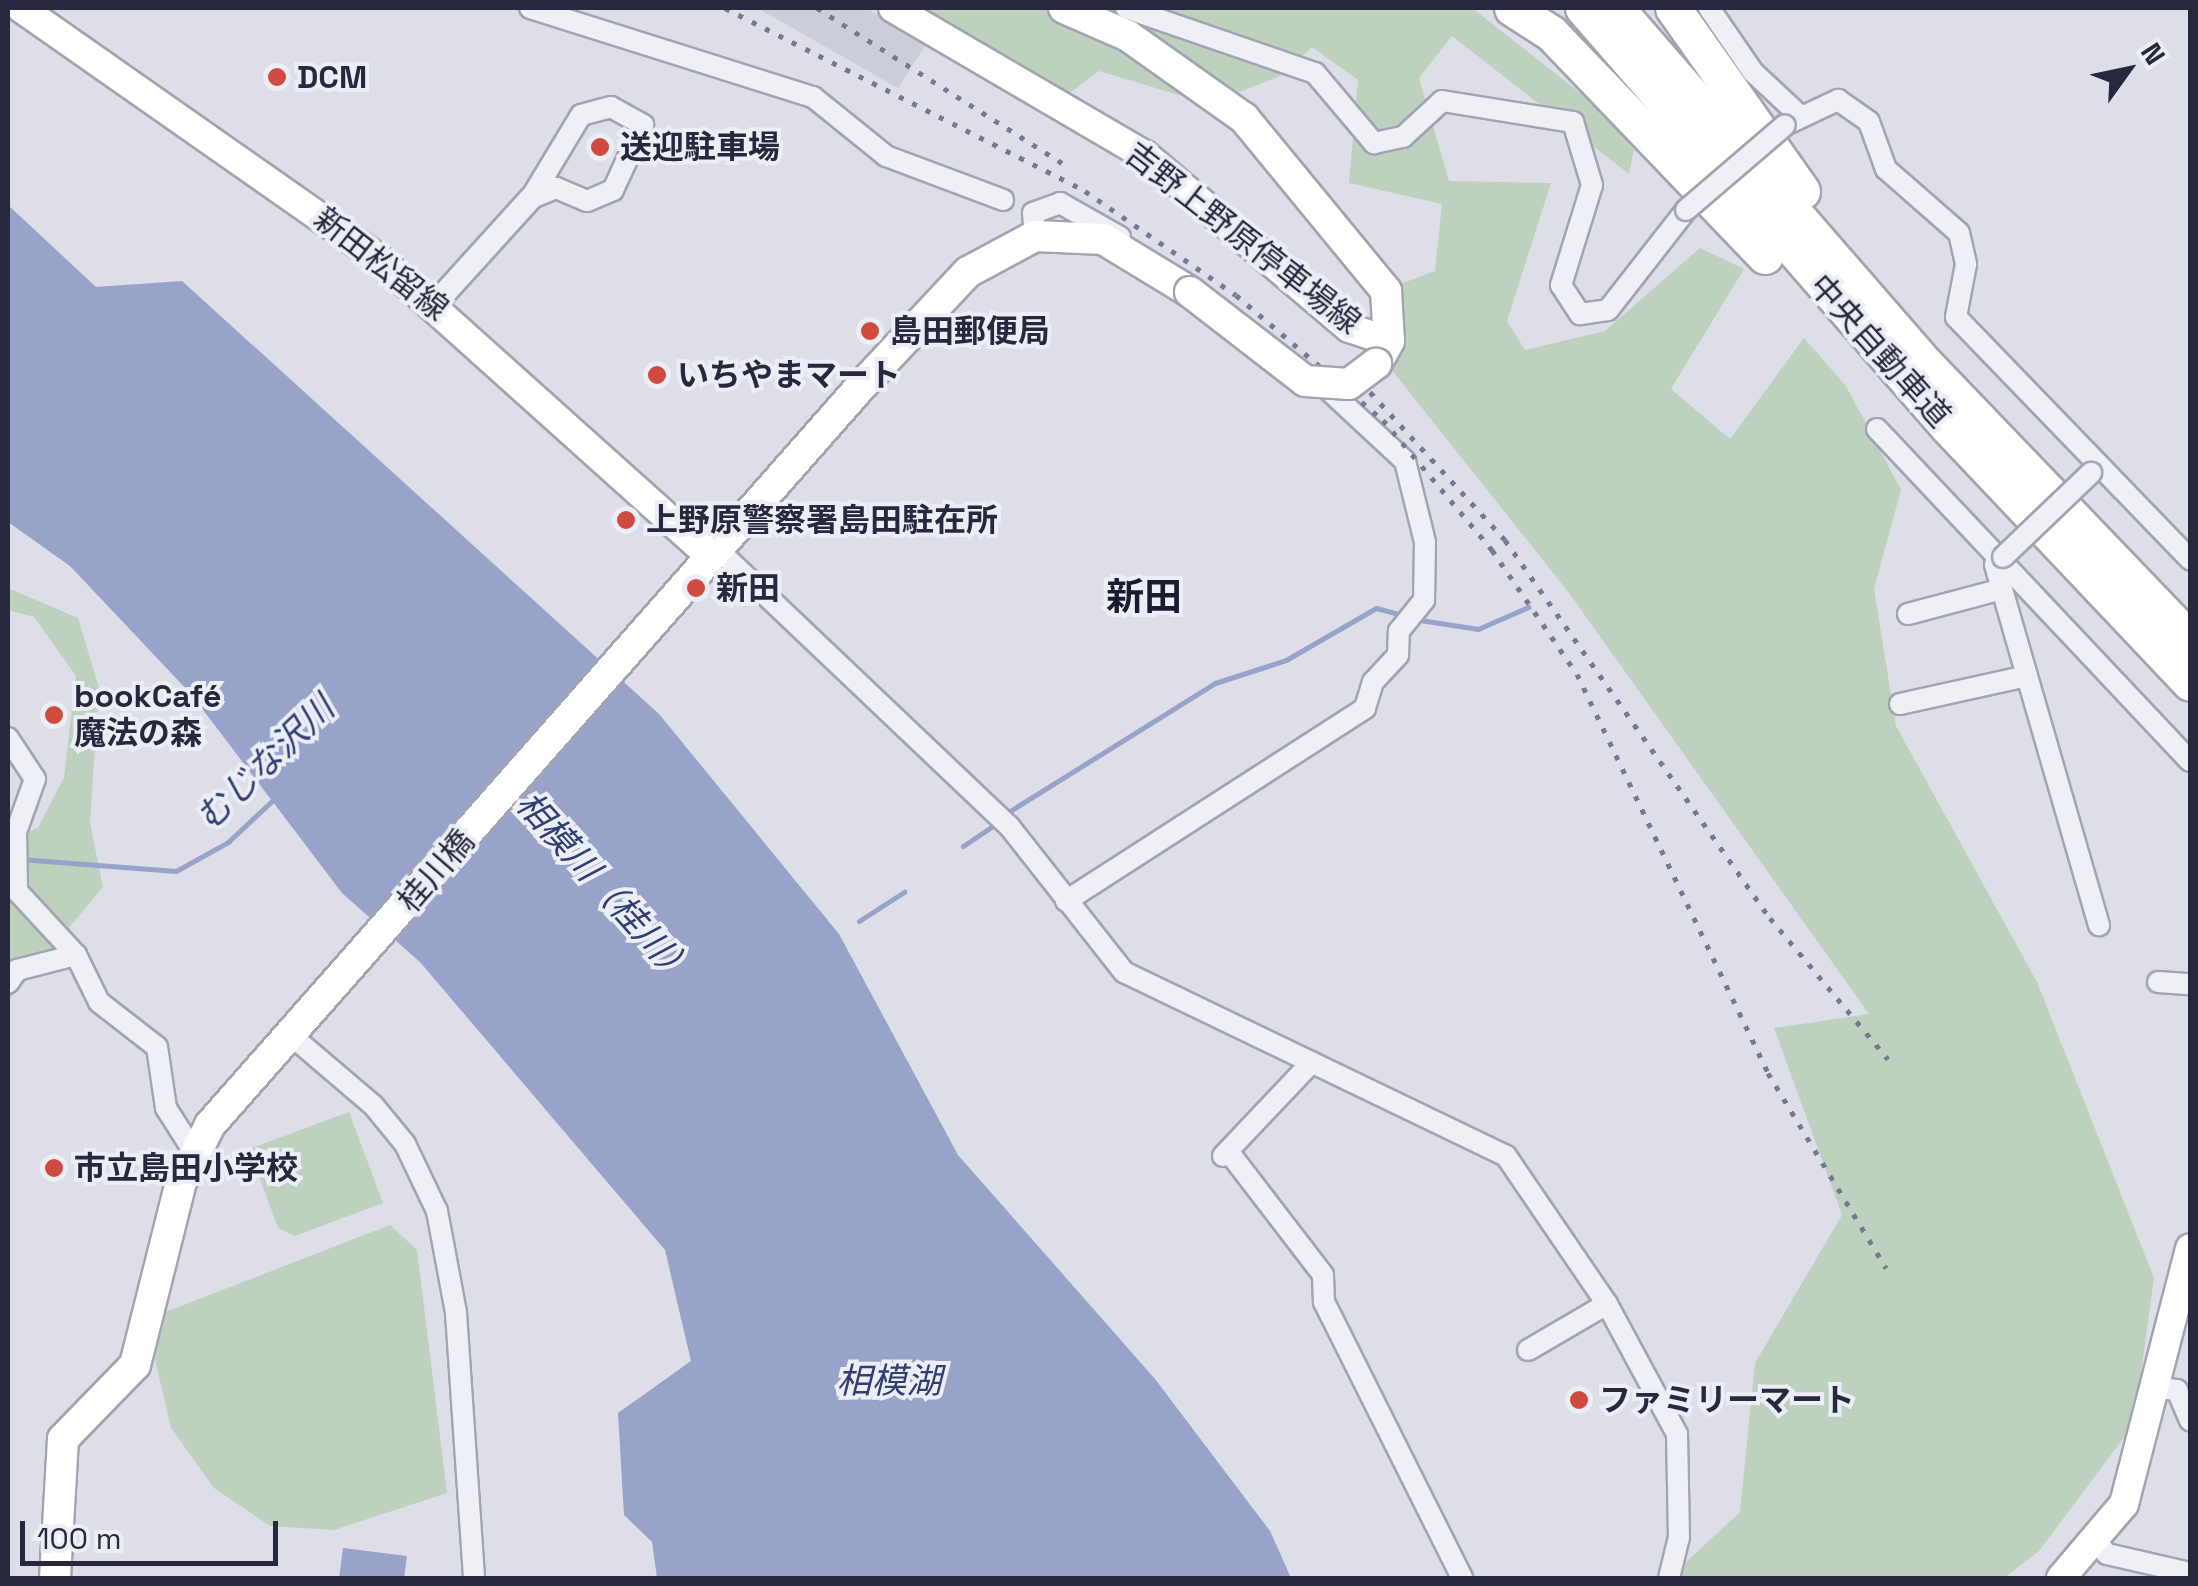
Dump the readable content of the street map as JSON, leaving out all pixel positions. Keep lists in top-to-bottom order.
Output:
{
  "streets": {
    "highway": ["中央自動車道"],
    "main road": ["吉野上野原停車場線", "新田松留線", "桂川橋"]
  },
  "crossings": [
    ["新田松留線", "桂川橋"]
  ],
  "districts": ["新田"],
  "water": ["むじな沢川", "相模川（桂川）", "相模湖"],
  "places": [
    "DCM",
    "送迎駐車場",
    "島田郵便局",
    "いちやまマート",
    "上野原警察署島田駐在所",
    "新田",
    "bookCafé 魔法の森",
    "市立島田小学校",
    "ファミリーマート"
  ],
  "scale_bar": "100 m",
  "north": "top right"
}
